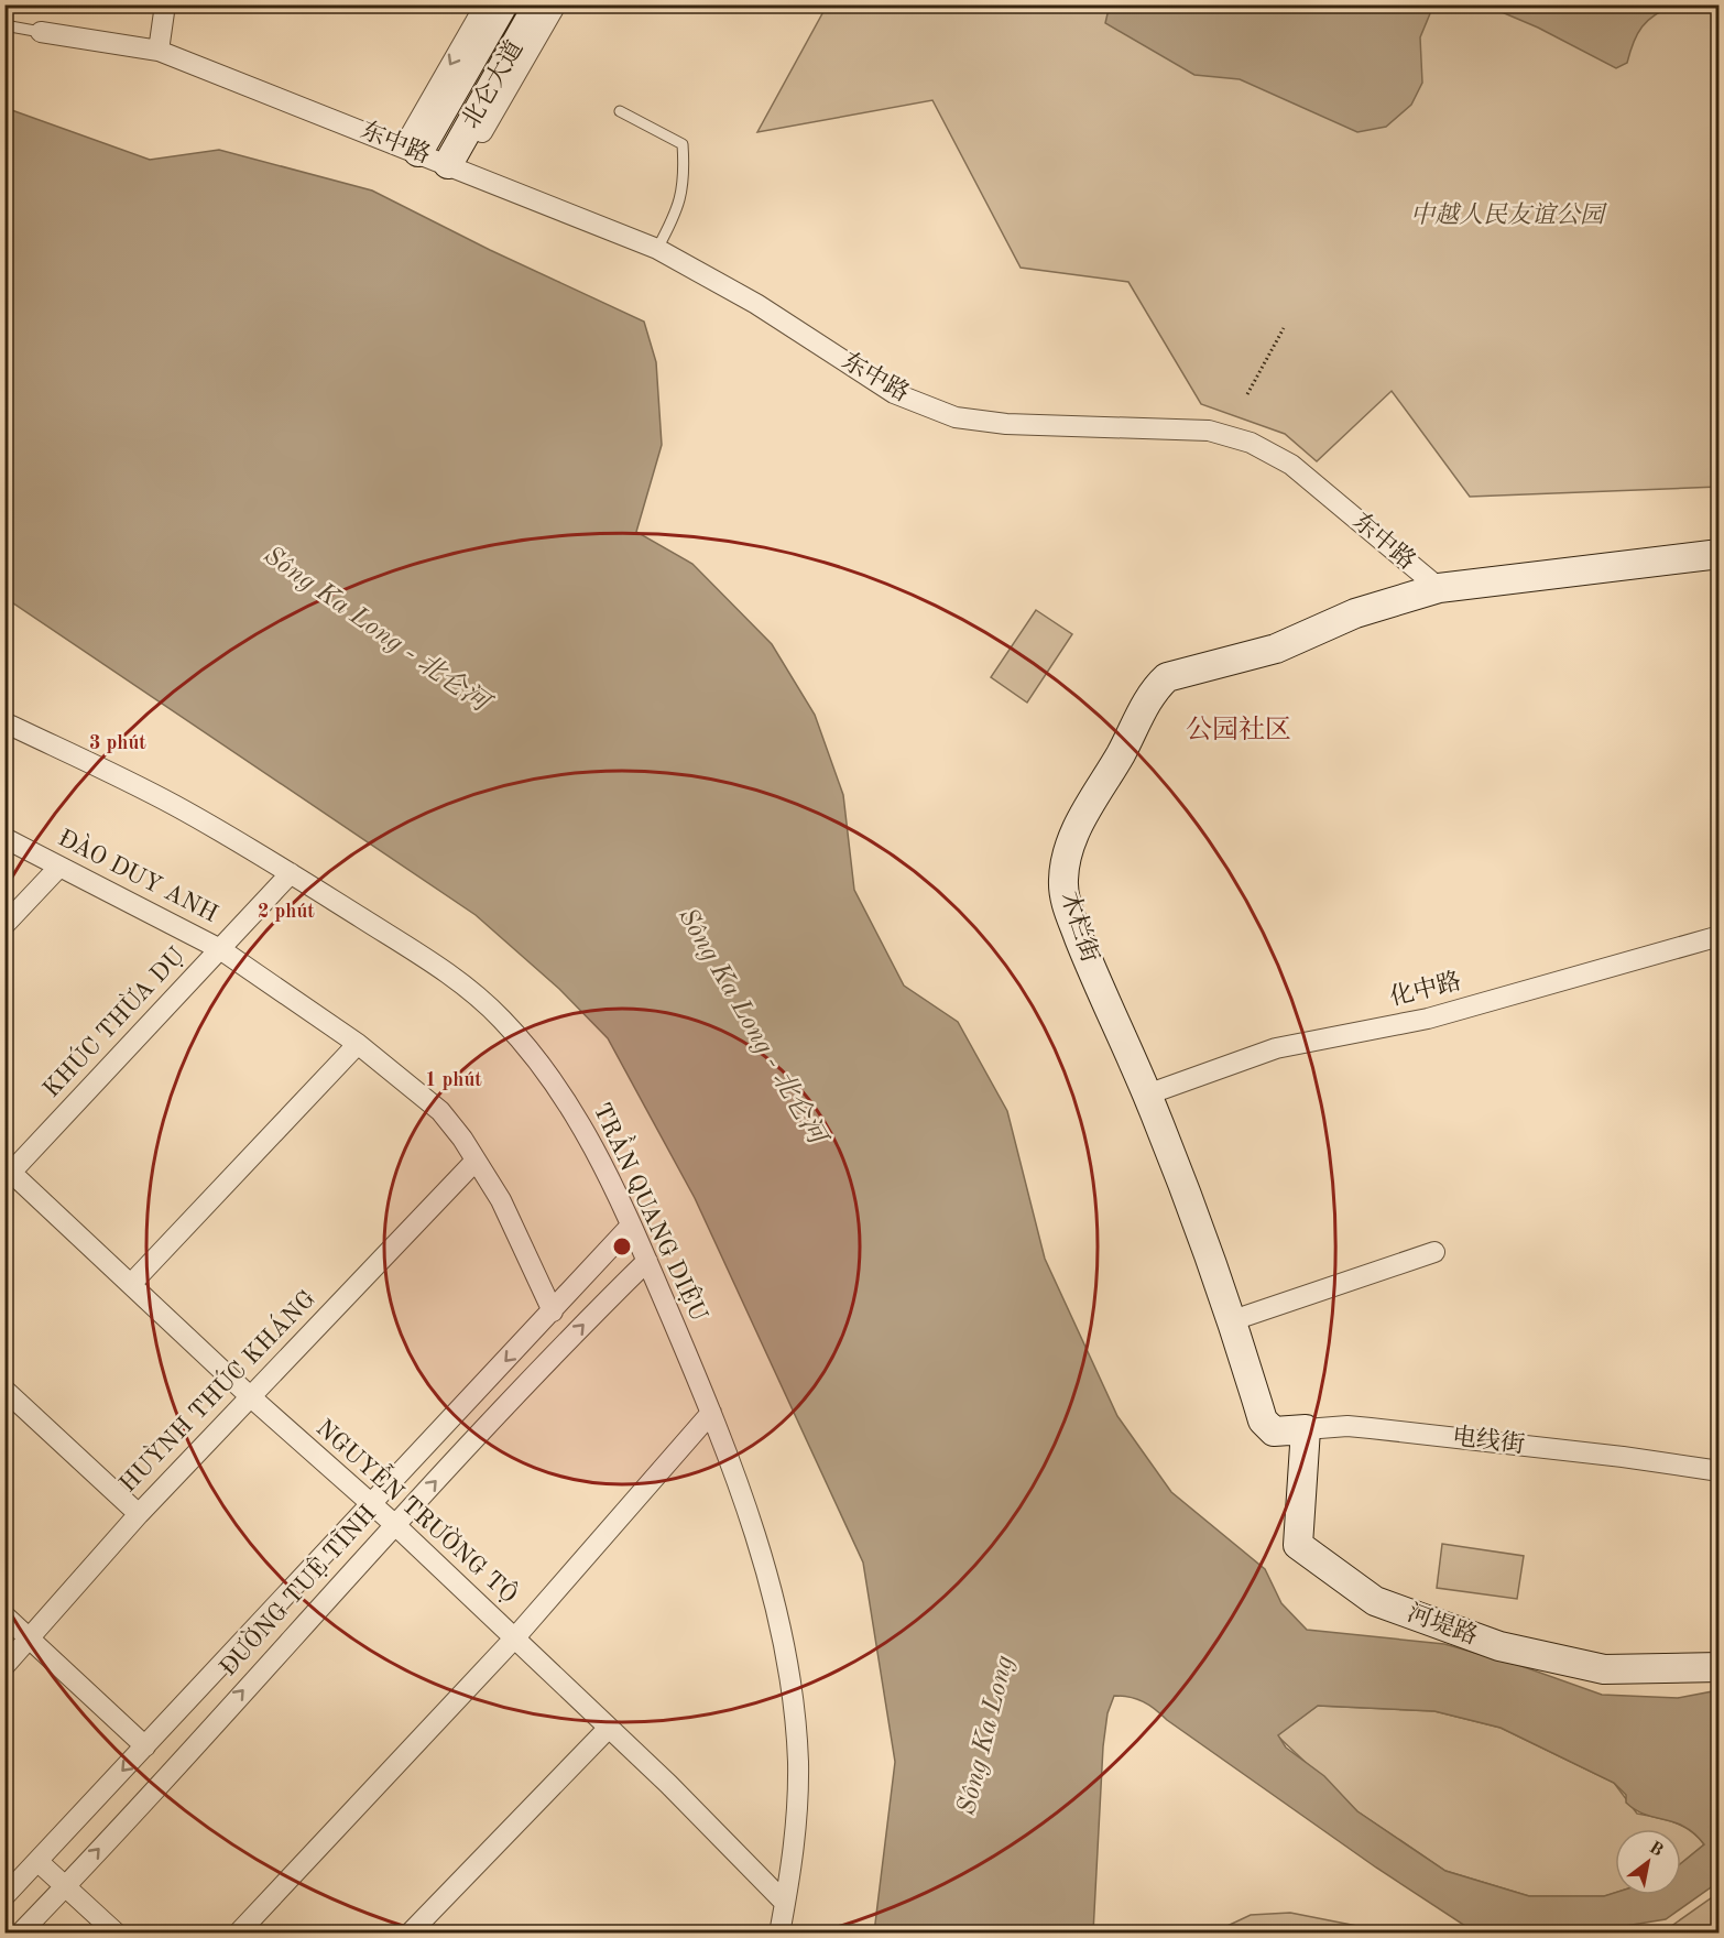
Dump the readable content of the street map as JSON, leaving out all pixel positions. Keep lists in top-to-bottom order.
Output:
{
  "streets": {
    "street": [
      "北仑大道",
      "东中路",
      "ĐÀO DUY ANH",
      "木栏街",
      "化中路",
      "KHÚC THỪA DỤ",
      "TRẦN QUANG DIỆU",
      "HUỲNH THÚC KHÁNG",
      "电线街",
      "NGUYỄN TRƯỜNG TỘ",
      "ĐƯỜNG TUỆ TĨNH",
      "河堤路"
    ]
  },
  "crossings": [
    ["北仑大道", "东中路"],
    ["东中路", "木栏街"],
    ["ĐÀO DUY ANH", "KHÚC THỪA DỤ"],
    ["ĐÀO DUY ANH", "HUỲNH THÚC KHÁNG"],
    ["ĐÀO DUY ANH", "ĐƯỜNG TUỆ TĨNH"],
    ["木栏街", "化中路"],
    ["木栏街", "电线街"],
    ["KHÚC THỪA DỤ", "TRẦN QUANG DIỆU"],
    ["KHÚC THỪA DỤ", "NGUYỄN TRƯỜNG TỘ"],
    ["TRẦN QUANG DIỆU", "NGUYỄN TRƯỜNG TỘ"],
    ["TRẦN QUANG DIỆU", "ĐƯỜNG TUỆ TĨNH"],
    ["HUỲNH THÚC KHÁNG", "NGUYỄN TRƯỜNG TỘ"],
    ["电线街", "河堤路"],
    ["NGUYỄN TRƯỜNG TỘ", "ĐƯỜNG TUỆ TĨNH"]
  ],
  "districts": ["公园社区"],
  "water": ["Sông Ka Long - 北仑河", "Sông Ka Long"],
  "parks": ["中越人民友谊公园"],
  "north": "top right",
  "rings": ["3 phút", "2 phút", "1 phút"]
}
